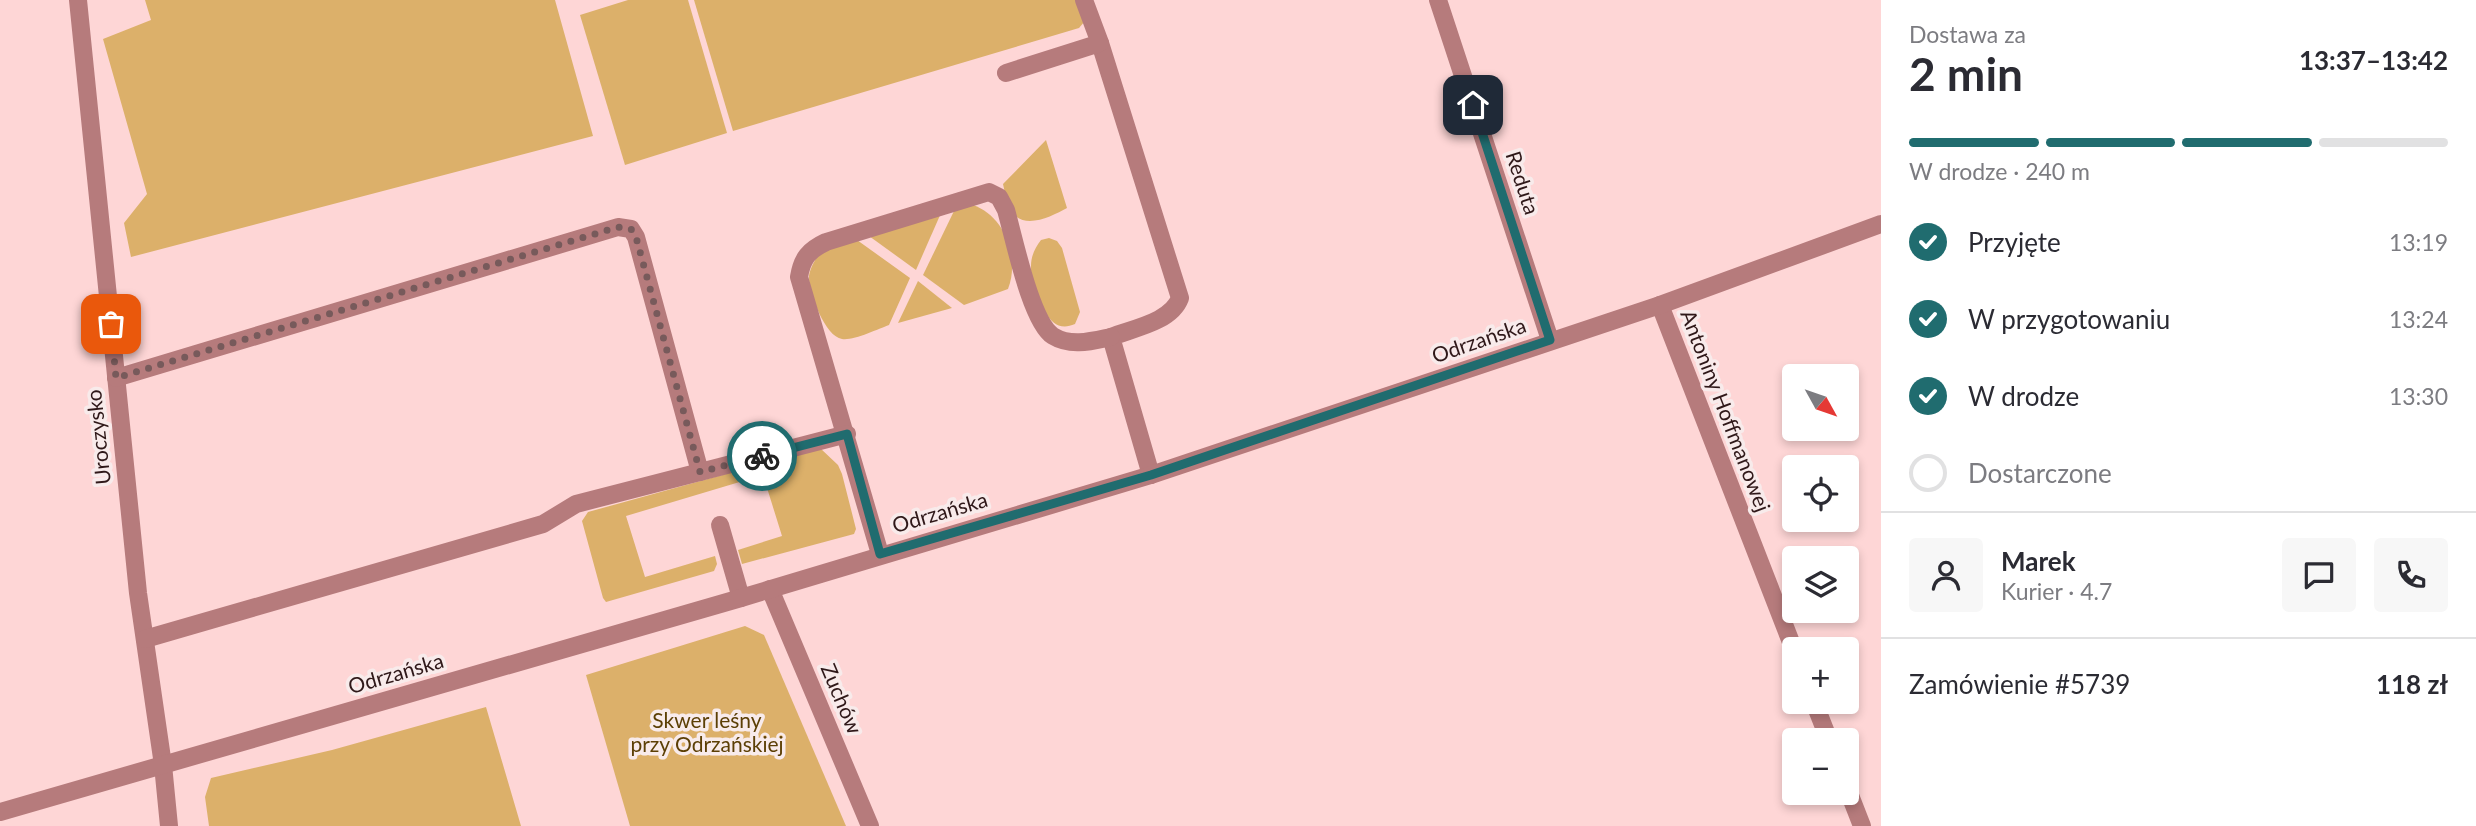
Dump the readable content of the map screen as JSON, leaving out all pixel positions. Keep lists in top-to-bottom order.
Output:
{
  "streets": {
    "street": [
      "Reduta",
      "Odrzańska",
      "Antoniny Hoffmanowej",
      "Uroczysko",
      "Zuchów"
    ]
  },
  "crossings": [
    ["Reduta", "Odrzańska"],
    ["Odrzańska", "Antoniny Hoffmanowej"],
    ["Odrzańska", "Uroczysko"],
    ["Odrzańska", "Zuchów"]
  ],
  "parks": ["Skwer leśny przy Odrzańskiej"],
  "north": "bottom right",
  "page": {
    "heading": ["2 min", "Dostawa za", "13:37–13:42"],
    "panel": [
      "Marek",
      "Kurier · 4.7",
      "Zamówienie #5739",
      "118 zł"
    ],
    "bar": "W drodze · 240 m",
    "list": [
      ["Przyjęte", "13:19"],
      ["W przygotowaniu", "13:24"],
      ["W drodze", "13:30"],
      "Dostarczone"
    ],
    "map_buttons": ["+", "−"]
  }
}
